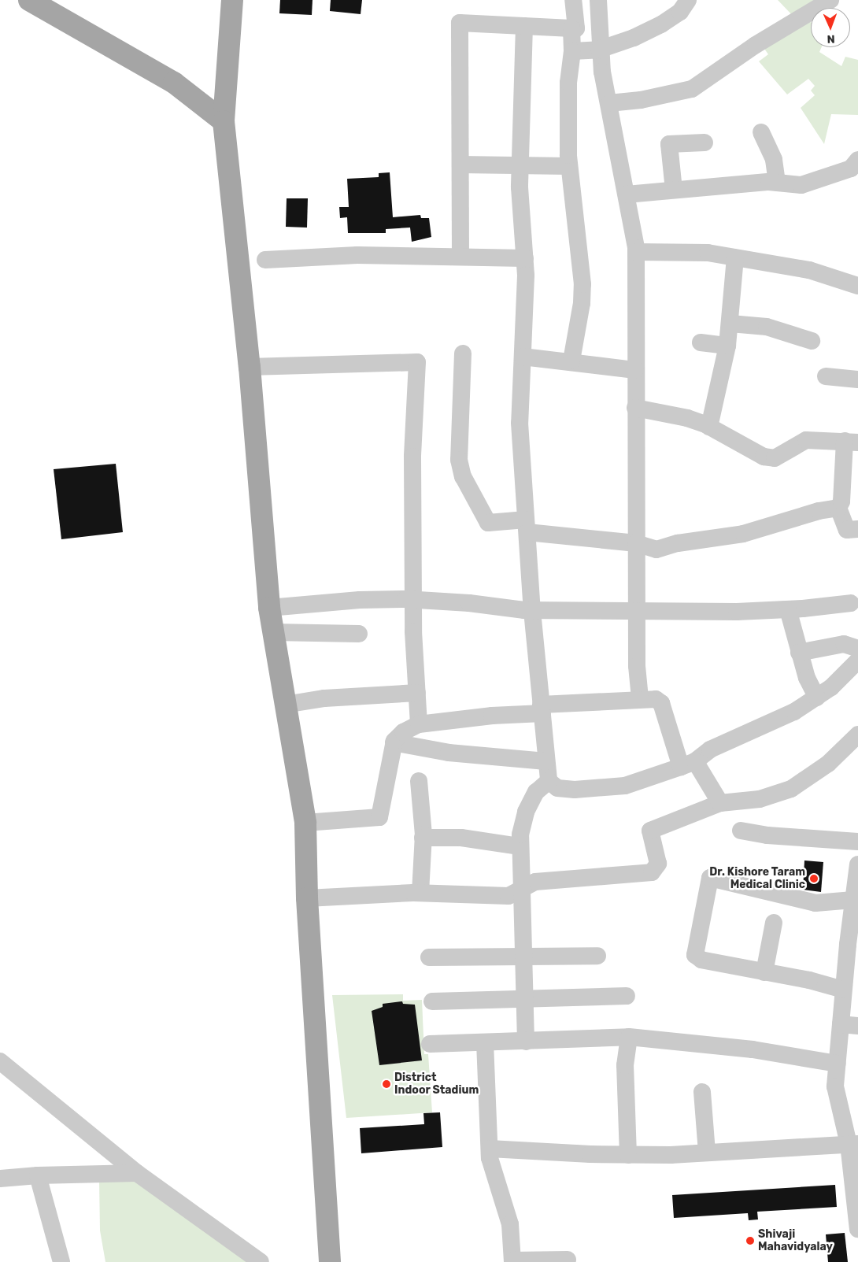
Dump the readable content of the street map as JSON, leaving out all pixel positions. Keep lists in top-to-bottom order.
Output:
{
  "places": ["Dr. Kishore Taram Medical Clinic", "District Indoor Stadium", "Shivaji Mahavidyalay"],
  "north": "bottom"
}
